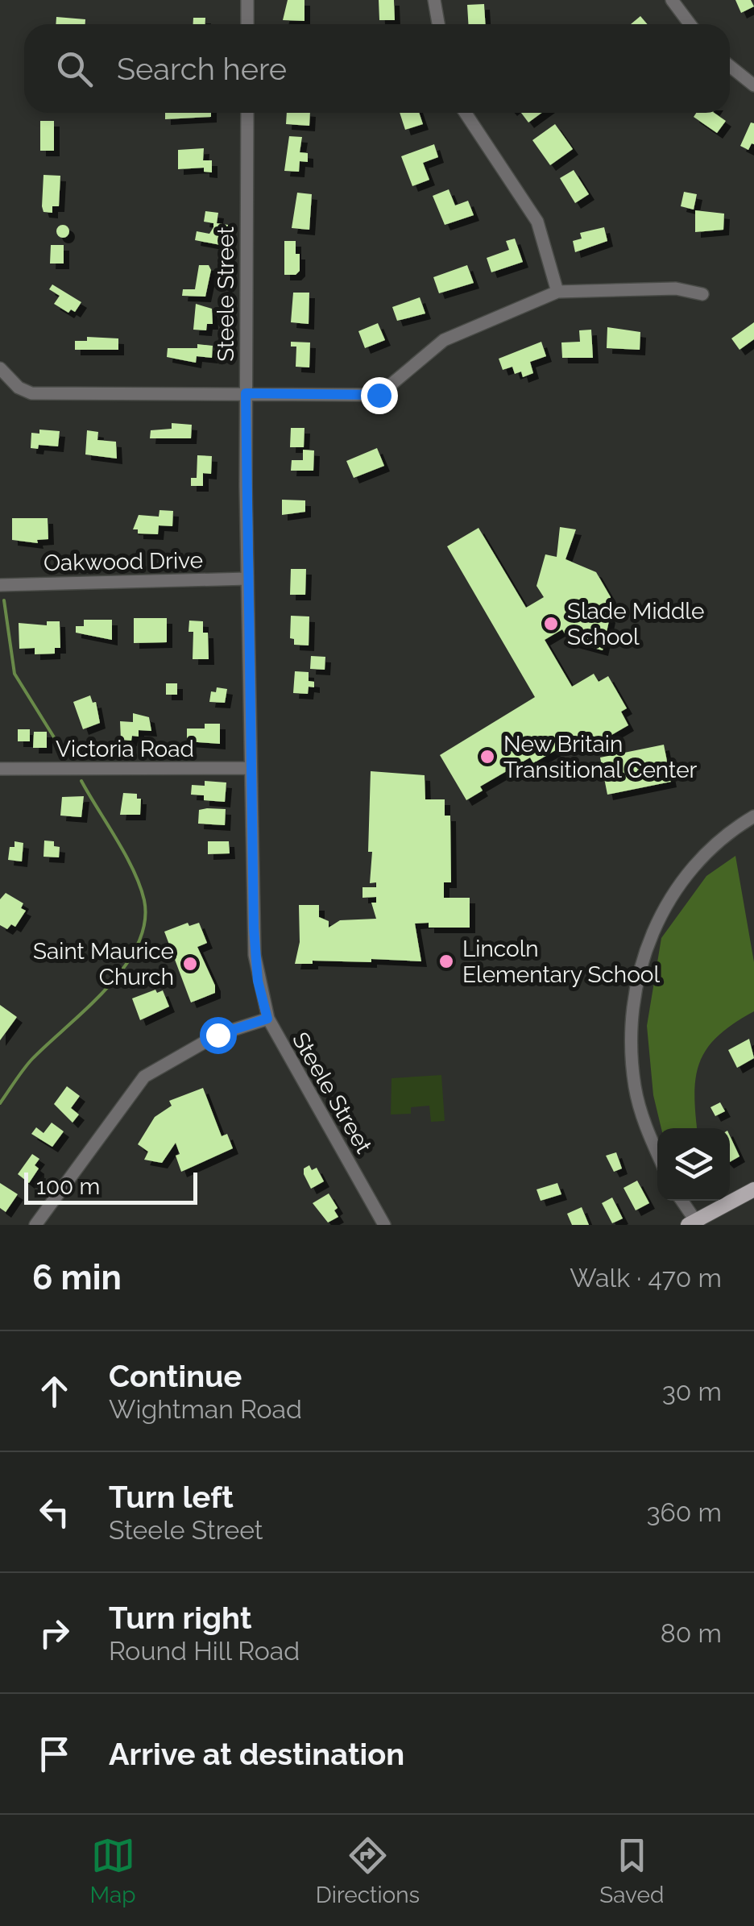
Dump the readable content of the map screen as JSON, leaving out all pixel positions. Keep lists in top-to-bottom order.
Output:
{
  "streets": {
    "street": ["Steele Street", "Oakwood Drive", "Victoria Road"]
  },
  "crossings": [
    ["Steele Street", "Oakwood Drive"],
    ["Steele Street", "Victoria Road"]
  ],
  "places": [
    "Slade Middle School",
    "New Britain Transitional Center",
    "Lincoln Elementary School",
    "Saint Maurice Church"
  ],
  "scale_bar": "100 m",
  "page": {
    "search": "Search here",
    "scale": "100 m",
    "heading": ["6 min", "Walk · 470 m"],
    "list": [
      ["Continue", "Wightman Road", "30 m"],
      ["Turn left", "Steele Street", "360 m"],
      ["Turn right", "Round Hill Road", "80 m"],
      "Arrive at destination"
    ],
    "nav": ["Map", "Directions", "Saved"]
  }
}
